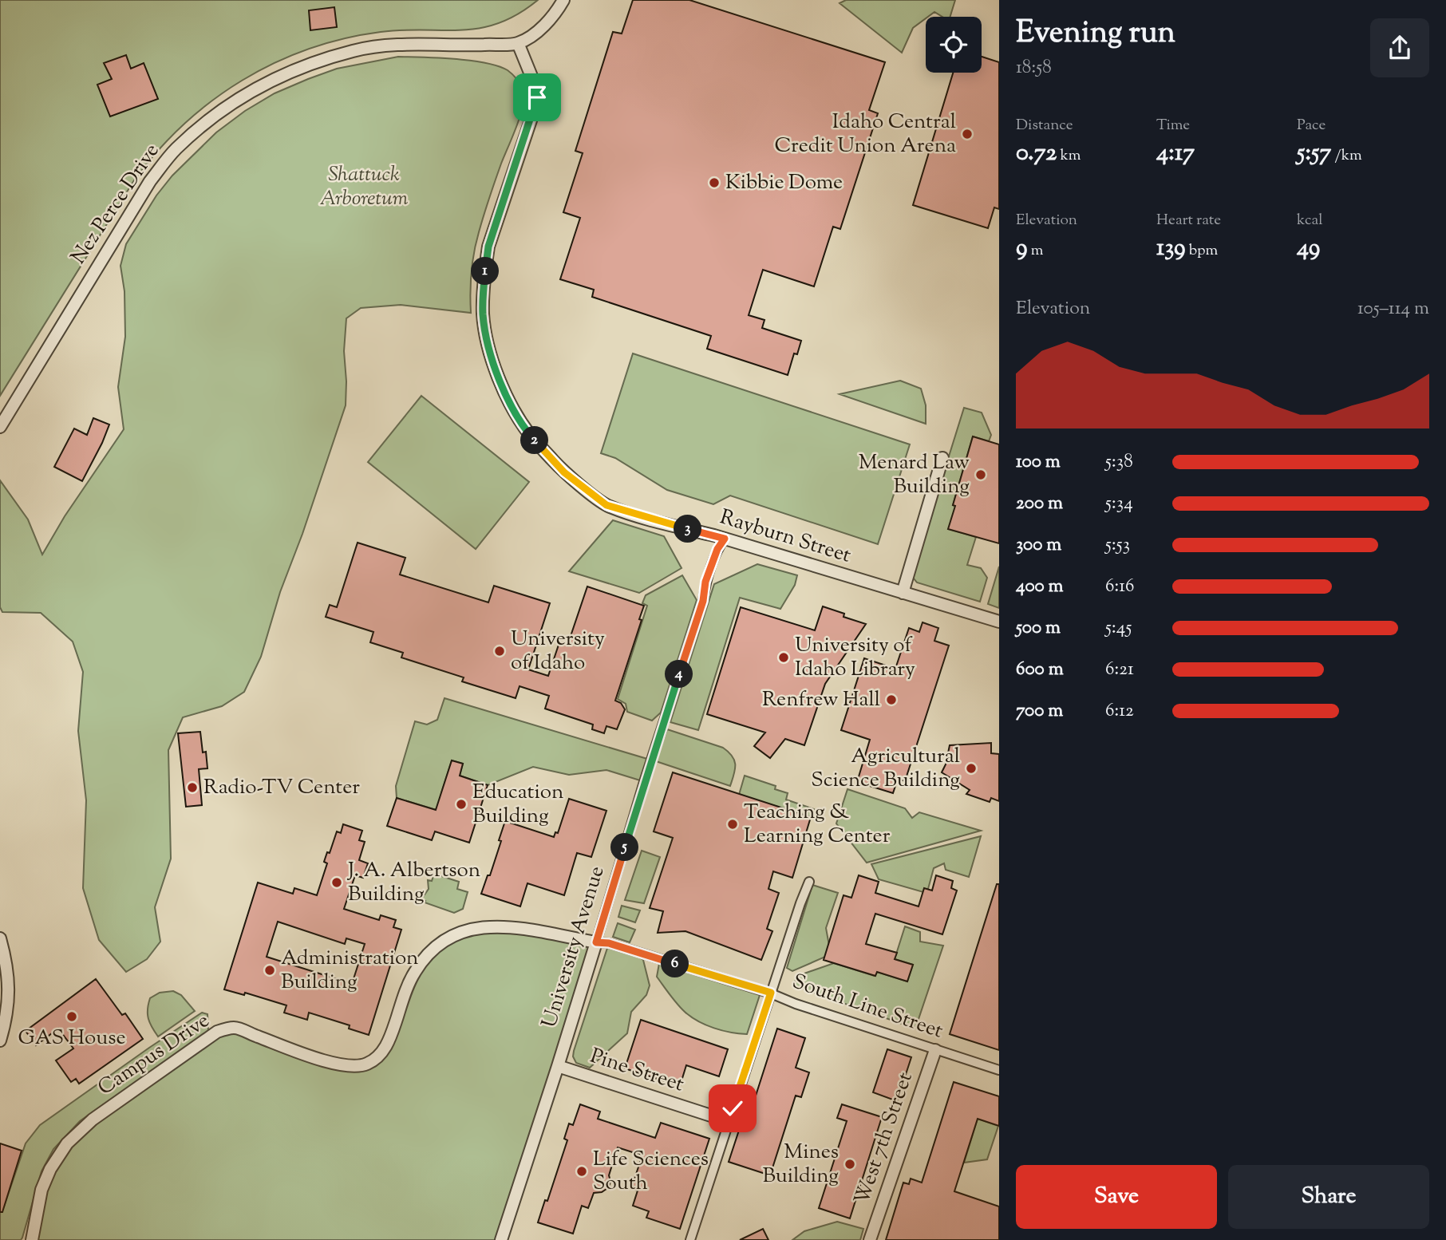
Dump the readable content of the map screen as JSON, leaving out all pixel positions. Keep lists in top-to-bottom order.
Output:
{
  "streets": {
    "street": [
      "Nez Perce Drive",
      "Rayburn Street",
      "University Avenue",
      "South Line Street",
      "Campus Drive",
      "Pine Street",
      "West 7th Street"
    ]
  },
  "crossings": [
    ["Nez Perce Drive", "Rayburn Street"],
    ["Rayburn Street", "University Avenue"],
    ["University Avenue", "South Line Street"],
    ["University Avenue", "Campus Drive"],
    ["University Avenue", "Pine Street"],
    ["South Line Street", "Campus Drive"],
    ["South Line Street", "West 7th Street"]
  ],
  "parks": ["Shattuck Arboretum"],
  "places": [
    "Idaho Central Credit Union Arena",
    "Kibbie Dome",
    "Menard Law Building",
    "University of Idaho",
    "University of Idaho Library",
    "Renfrew Hall",
    "Agricultural Science Building",
    "Radio-TV Center",
    "Education Building",
    "Teaching & Learning Center",
    "J. A. Albertson Building",
    "Administration Building",
    "GAS House",
    "Mines Building",
    "Life Sciences South"
  ],
  "page": {
    "heading": ["Evening run", "18:58"],
    "stats": [
      ["Distance", "0.72 km"],
      ["Time", "4:17"],
      ["Pace", "5:57 /km"],
      ["Elevation", "9 m"],
      ["Heart rate", "139 bpm"],
      ["kcal", "49"]
    ],
    "pins": [
      "1",
      "2",
      "3",
      "4",
      "5",
      "6"
    ],
    "chart": ["Elevation", "105–114 m"],
    "list": [
      {
        "name": "100 m",
        "note": "5:38"
      },
      {
        "name": "200 m",
        "note": "5:34"
      },
      {
        "name": "300 m",
        "note": "5:53"
      },
      {
        "name": "400 m",
        "note": "6:16"
      },
      {
        "name": "500 m",
        "note": "5:45"
      },
      {
        "name": "600 m",
        "note": "6:21"
      },
      {
        "name": "700 m",
        "note": "6:12"
      }
    ],
    "buttons": ["Save", "Share"]
  }
}
